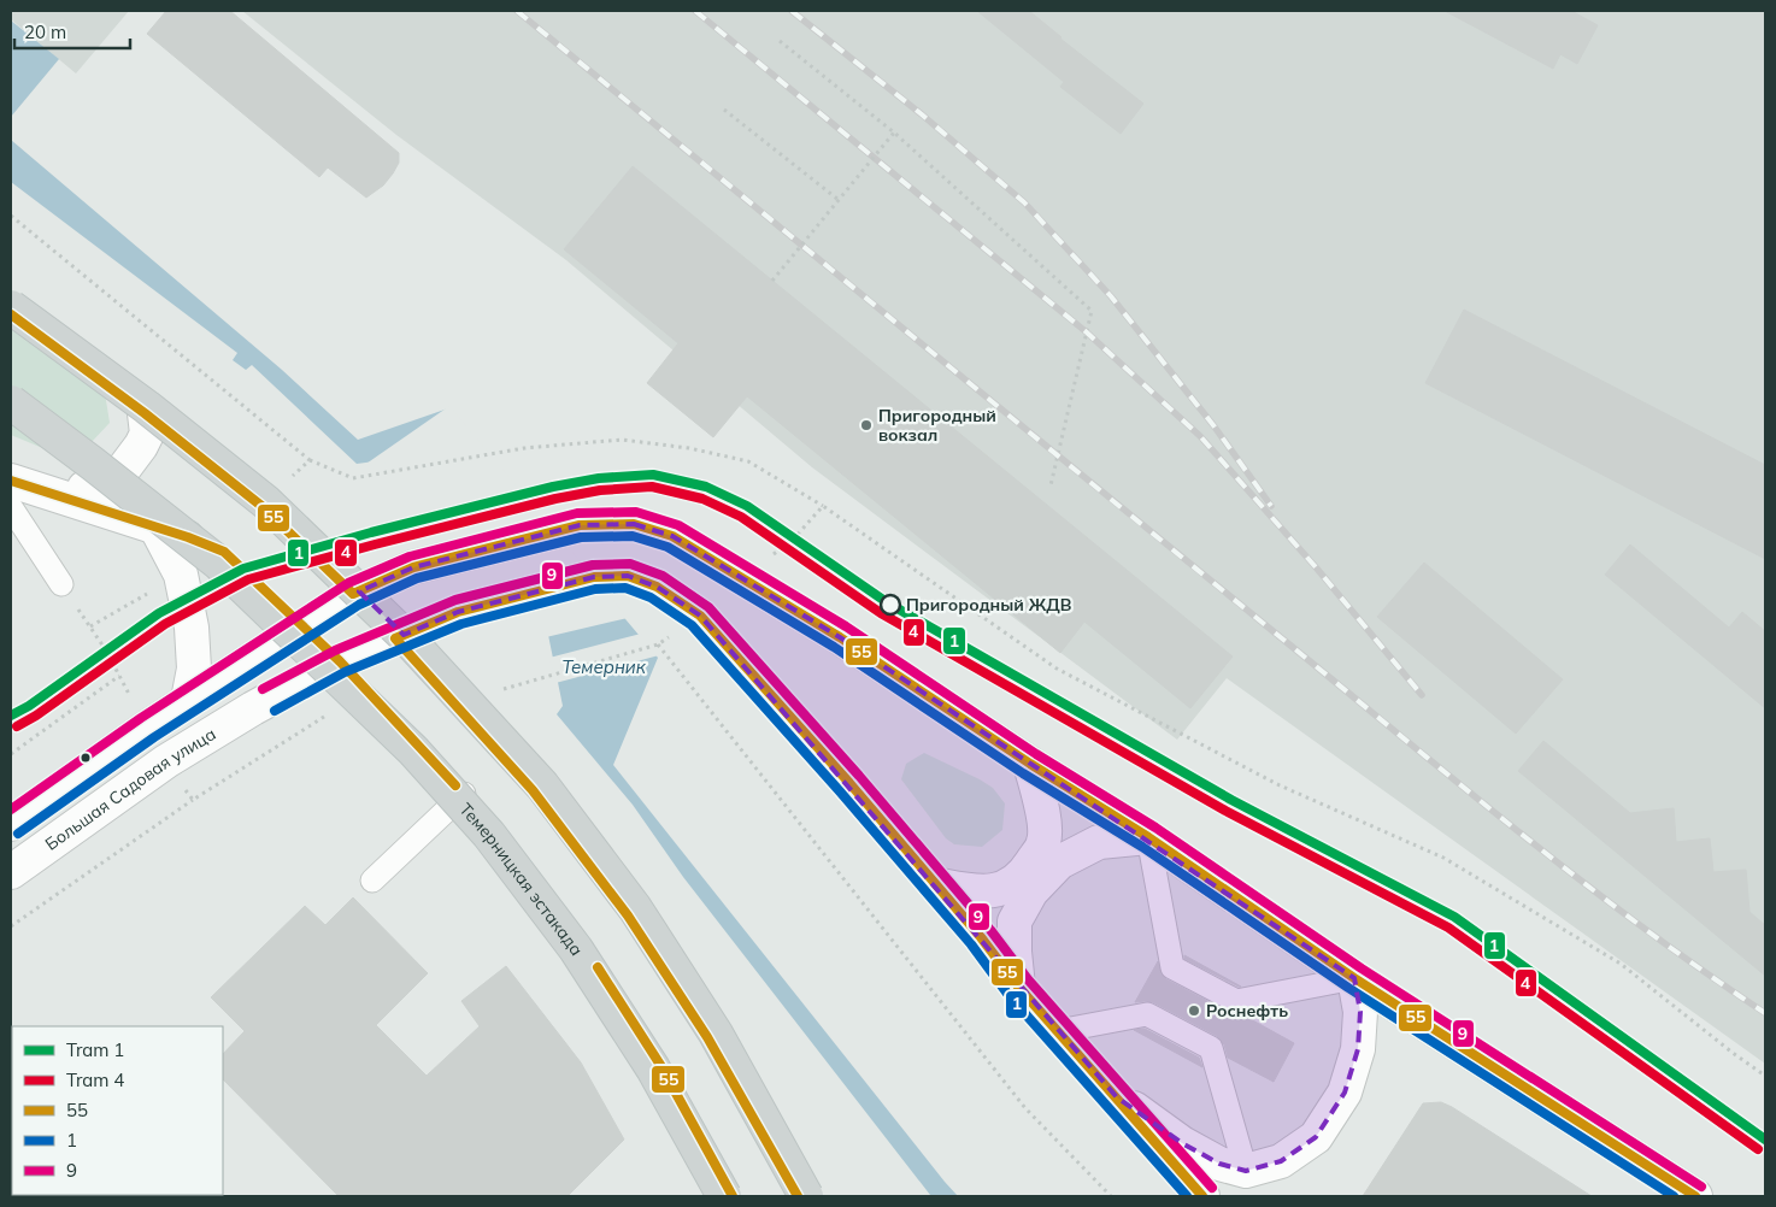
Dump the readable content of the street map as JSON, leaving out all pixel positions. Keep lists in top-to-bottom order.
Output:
{
  "streets": {
    "main road": ["Большая Садовая улица", "Темерницкая эстакада"]
  },
  "water": ["Темерник"],
  "places": ["Пригородный вокзал", "Пригородный ЖДВ", "Роснефть"],
  "lines": [
    "transit line 55",
    "tram line 1",
    "tram line 4",
    "transit line 9",
    "transit line 1"
  ],
  "legend": [
    "Tram 1",
    "Tram 4",
    "55",
    "1",
    "9"
  ],
  "scale_bar": "20 m"
}
